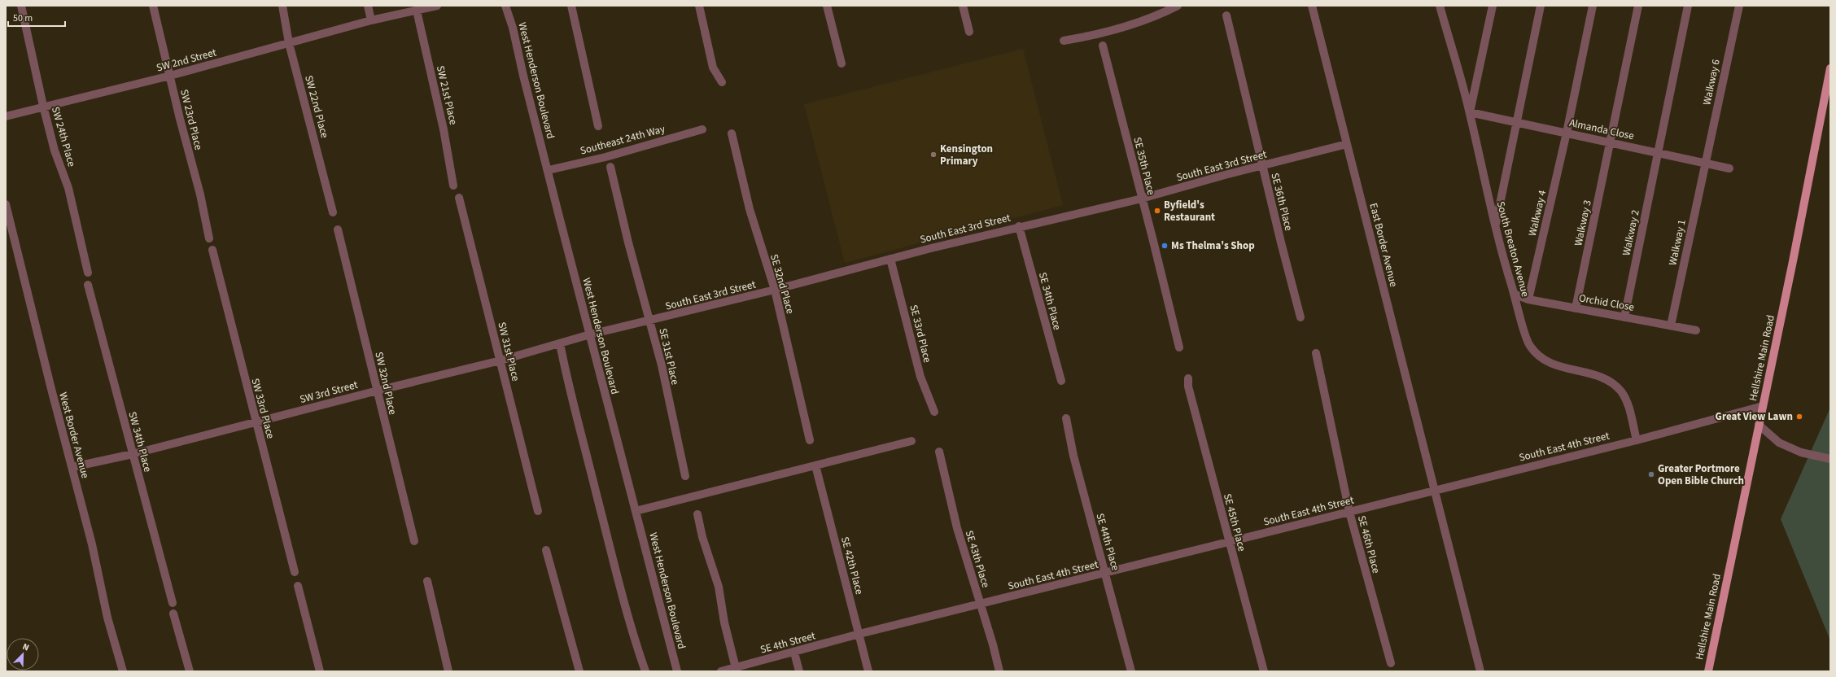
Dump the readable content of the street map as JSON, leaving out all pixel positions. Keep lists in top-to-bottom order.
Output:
{
  "streets": {
    "main road": ["Hellshire Main Road"],
    "street": [
      "SW 2nd Street",
      "West Henderson Boulevard",
      "Walkway 6",
      "SW 21st Place",
      "SW 22nd Place",
      "SW 23rd Place",
      "Almanda Close",
      "SW 24th Place",
      "Southeast 24th Way",
      "SE 35th Place",
      "South East 3rd Street",
      "SE 36th Place",
      "Walkway 4",
      "Walkway 3",
      "Walkway 2",
      "Walkway 1",
      "East Border Avenue",
      "South Breaton Avenue",
      "SE 32nd Place",
      "SE 34th Place",
      "Orchid Close",
      "SE 33rd Place",
      "SW 31st Place",
      "SE 31st Place",
      "SW 32nd Place",
      "SW 3rd Street",
      "SW 33rd Place",
      "West Border Avenue",
      "SW 34th Place",
      "South East 4th Street",
      "SE 45th Place",
      "SE 44th Place",
      "SE 46th Place",
      "SE 43th Place",
      "SE 42th Place",
      "SE 4th Street"
    ]
  },
  "crossings": [
    ["SW 2nd Street", "SW 21st Place"],
    ["SW 2nd Street", "SW 22nd Place"],
    ["SW 2nd Street", "SW 23rd Place"],
    ["SW 2nd Street", "SW 24th Place"],
    ["West Henderson Boulevard", "Southeast 24th Way"],
    ["West Henderson Boulevard", "South East 3rd Street"],
    ["West Henderson Boulevard", "SW 3rd Street"],
    ["Walkway 6", "Almanda Close"],
    ["Walkway 6", "Walkway 1"],
    ["Almanda Close", "Walkway 4"],
    ["Almanda Close", "Walkway 3"],
    ["Almanda Close", "Walkway 2"],
    ["Almanda Close", "Walkway 1"],
    ["Almanda Close", "South Breaton Avenue"],
    ["SE 35th Place", "South East 3rd Street"],
    ["South East 3rd Street", "SE 36th Place"],
    ["South East 3rd Street", "East Border Avenue"],
    ["South East 3rd Street", "SE 32nd Place"],
    ["South East 3rd Street", "SE 34th Place"],
    ["South East 3rd Street", "SE 33rd Place"],
    ["South East 3rd Street", "SE 31st Place"],
    ["South East 3rd Street", "SW 3rd Street"],
    ["Walkway 4", "Orchid Close"],
    ["Walkway 3", "Orchid Close"],
    ["Walkway 2", "Orchid Close"],
    ["Walkway 1", "Orchid Close"],
    ["East Border Avenue", "South East 4th Street"],
    ["South Breaton Avenue", "Orchid Close"],
    ["South Breaton Avenue", "South East 4th Street"],
    ["SW 31st Place", "SW 3rd Street"],
    ["Hellshire Main Road", "South East 4th Street"],
    ["SW 32nd Place", "SW 3rd Street"],
    ["SW 3rd Street", "SW 33rd Place"],
    ["SW 3rd Street", "West Border Avenue"],
    ["SW 3rd Street", "SW 34th Place"],
    ["South East 4th Street", "SE 45th Place"],
    ["South East 4th Street", "SE 44th Place"],
    ["South East 4th Street", "SE 46th Place"],
    ["South East 4th Street", "SE 43th Place"],
    ["South East 4th Street", "SE 42th Place"],
    ["South East 4th Street", "SE 4th Street"],
    ["SE 42th Place", "SE 4th Street"]
  ],
  "places": [
    "Kensington Primary",
    "Byfield's Restaurant",
    "Ms Thelma's Shop",
    "Great View Lawn",
    "Greater Portmore Open Bible Church"
  ],
  "scale_bar": "50 m",
  "north": "top right"
}
